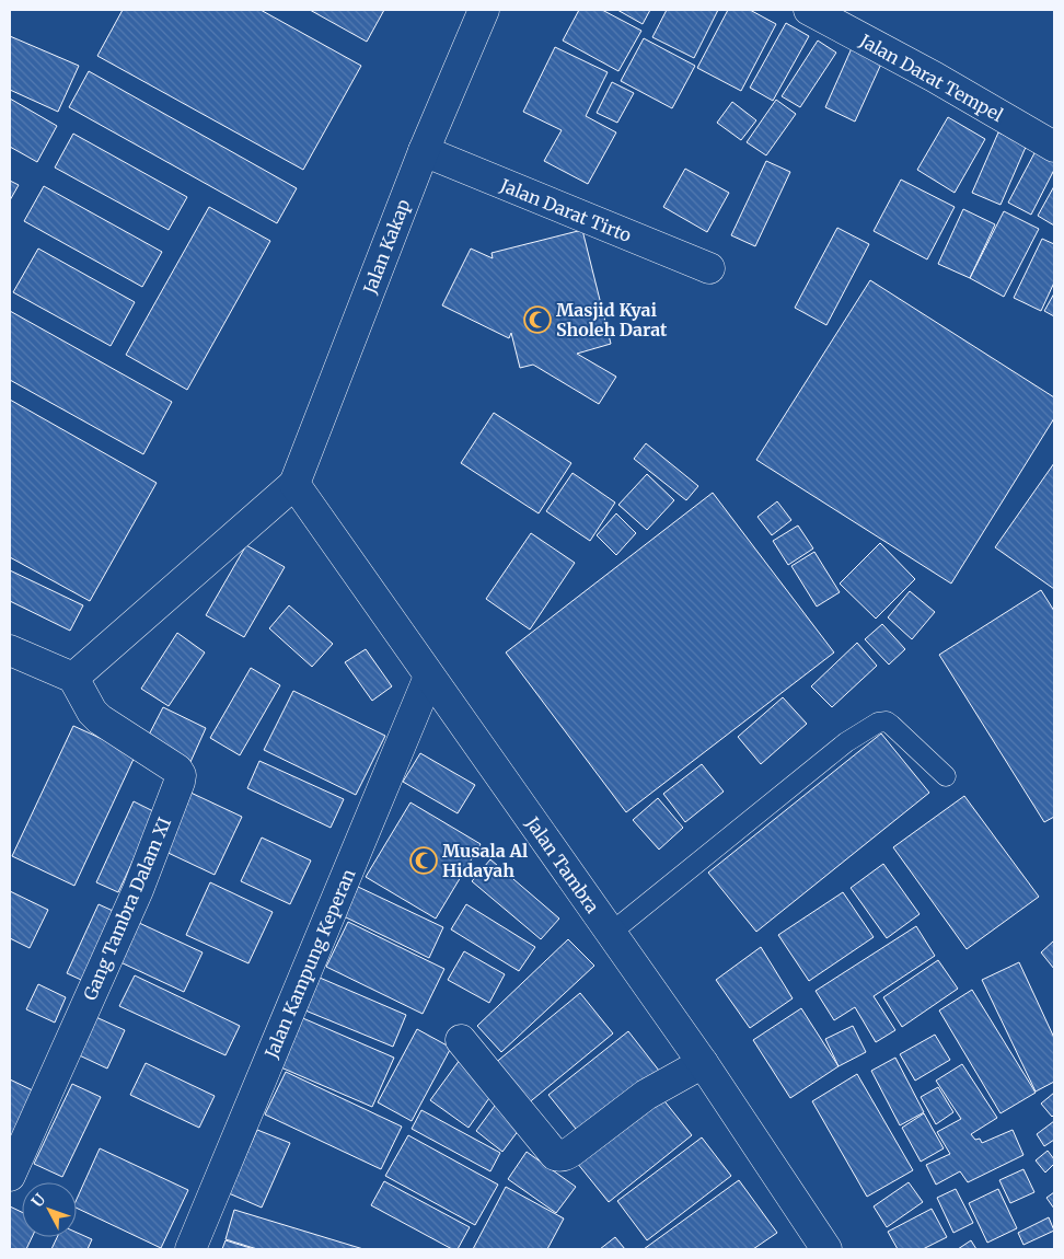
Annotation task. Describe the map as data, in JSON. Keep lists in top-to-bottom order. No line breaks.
{"streets":{"street":["Jalan Darat Tempel","Jalan Darat Tirto","Jalan Kakap","Jalan Tambra","Gang Tambra Dalam XI","Jalan Kampung Keperan"]},"crossings":[["Jalan Darat Tirto","Jalan Kakap"],["Jalan Kakap","Jalan Tambra"],["Jalan Tambra","Jalan Kampung Keperan"]],"places":{"mosque":["Masjid Kyai Sholeh Darat","Musala Al Hidayah"]},"north":"top left"}
